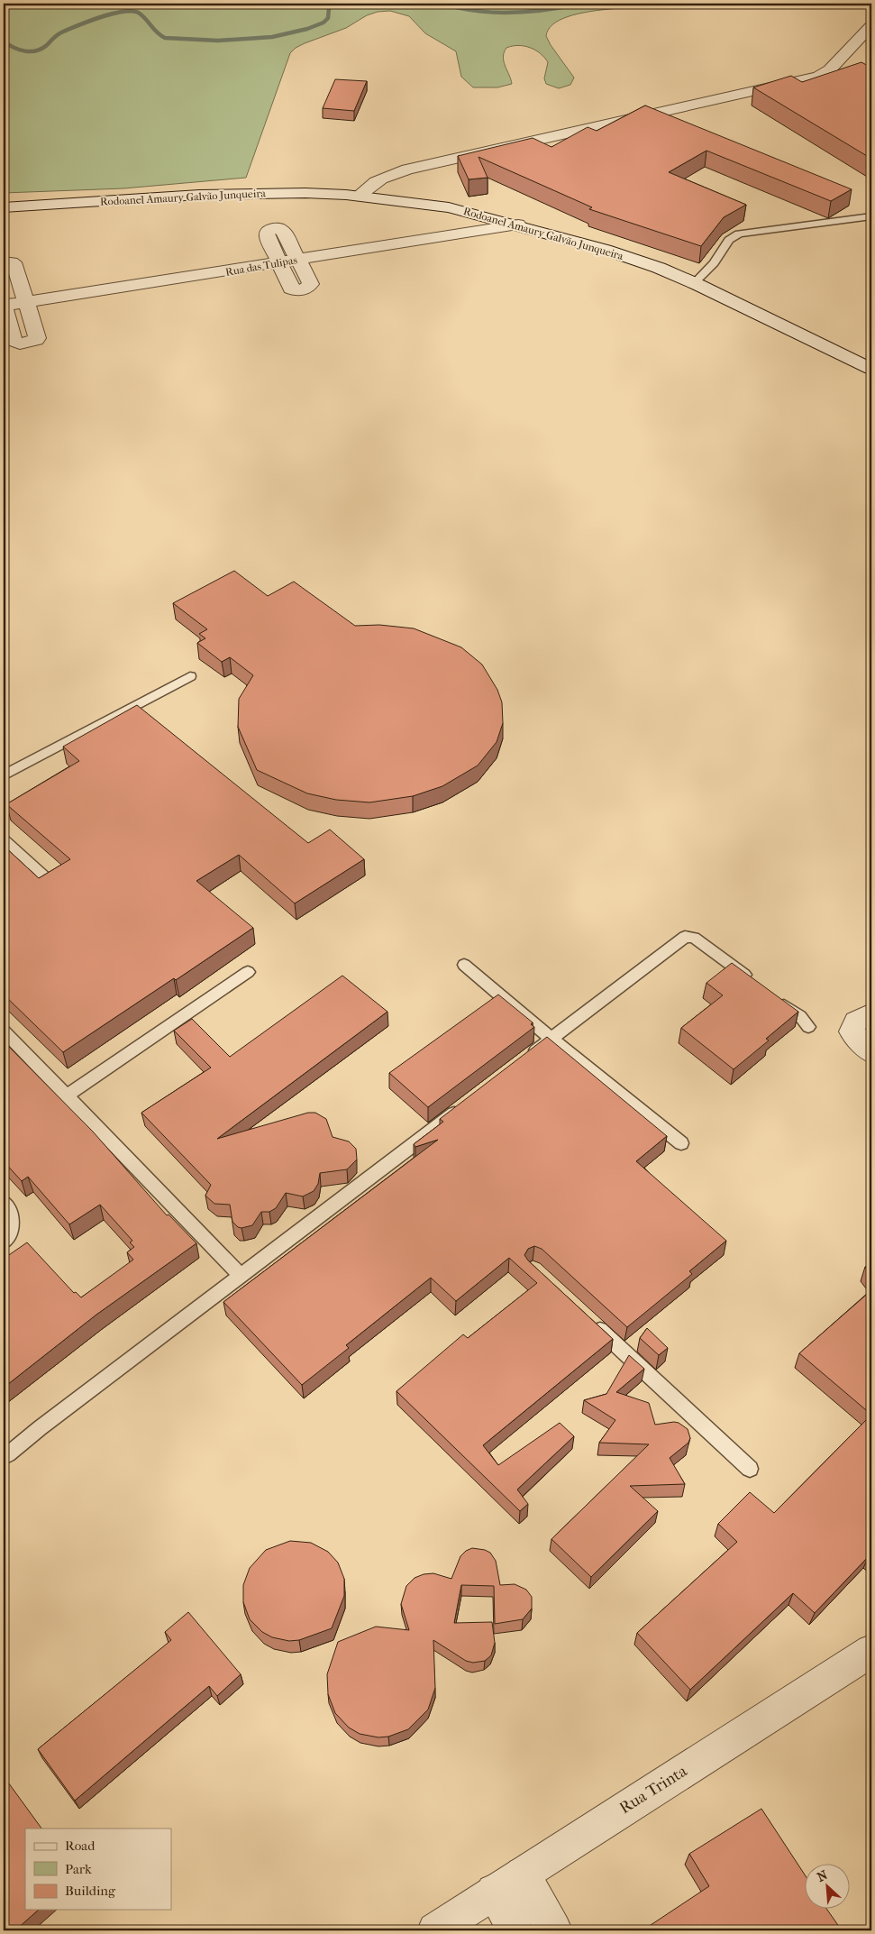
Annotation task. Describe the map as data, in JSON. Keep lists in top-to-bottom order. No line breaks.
{"streets":{"street":["Rodoanel Amaury Galvão Junqueira","Rua das Tulipas","Rua Trinta"]},"crossings":[["Rodoanel Amaury Galvão Junqueira","Rua das Tulipas"]],"legend":["Road","Park","Building"],"north":"top left"}
